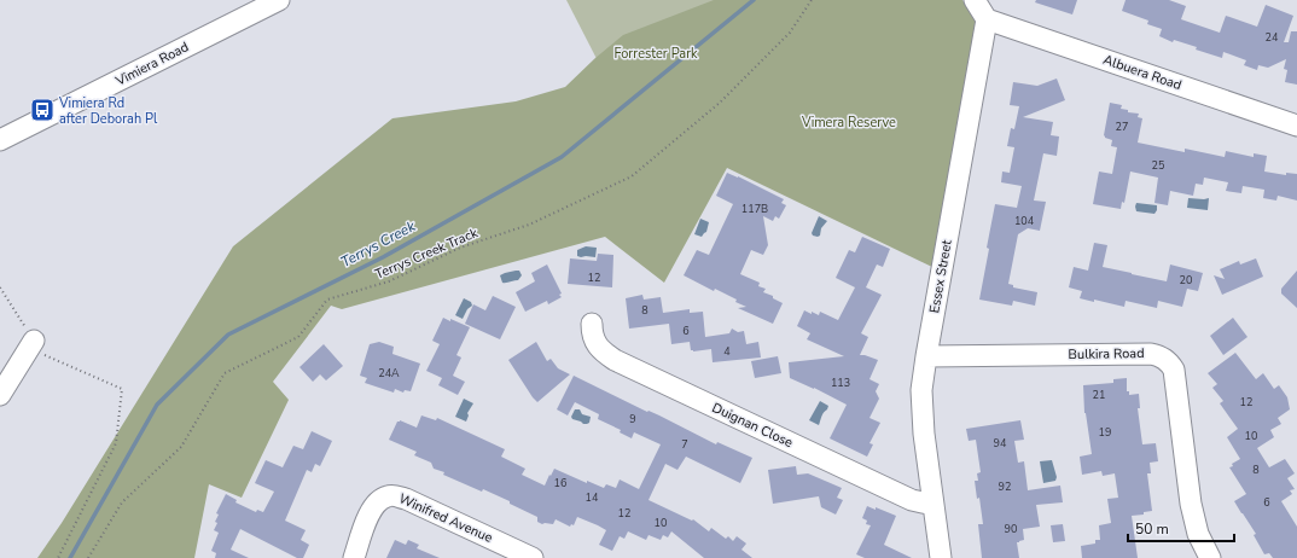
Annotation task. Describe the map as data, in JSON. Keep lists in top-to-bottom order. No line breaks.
{"streets":{"street":["Vimiera Road","Albuera Road","Essex Street","Bulkira Road","Duignan Close","Winifred Avenue"],"path":["Terrys Creek Track"]},"crossings":[["Albuera Road","Essex Street"],["Essex Street","Bulkira Road"],["Essex Street","Duignan Close"]],"water":["Terrys Creek"],"parks":["Forrester Park","Vimera Reserve"],"places":{"bus stop":["Vimiera Rd after Deborah Pl"]},"house_numbers":["24","27","25","117B","104","12","20","8","6","4","24A","113","21","12","9","19","10","94","7","8","16","92","14","6","12","10","90"],"scale_bar":"50 m"}
